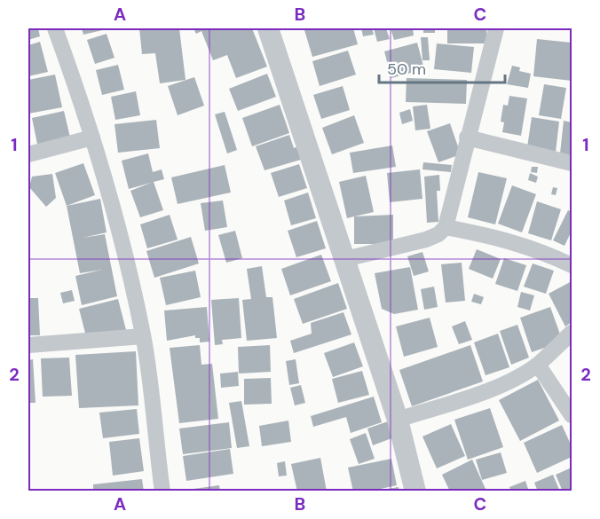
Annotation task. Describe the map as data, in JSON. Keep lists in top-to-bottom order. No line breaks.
{"scale_bar":"50 m","grid":{"columns":["A","B","C"],"rows":["1","2"]}}
